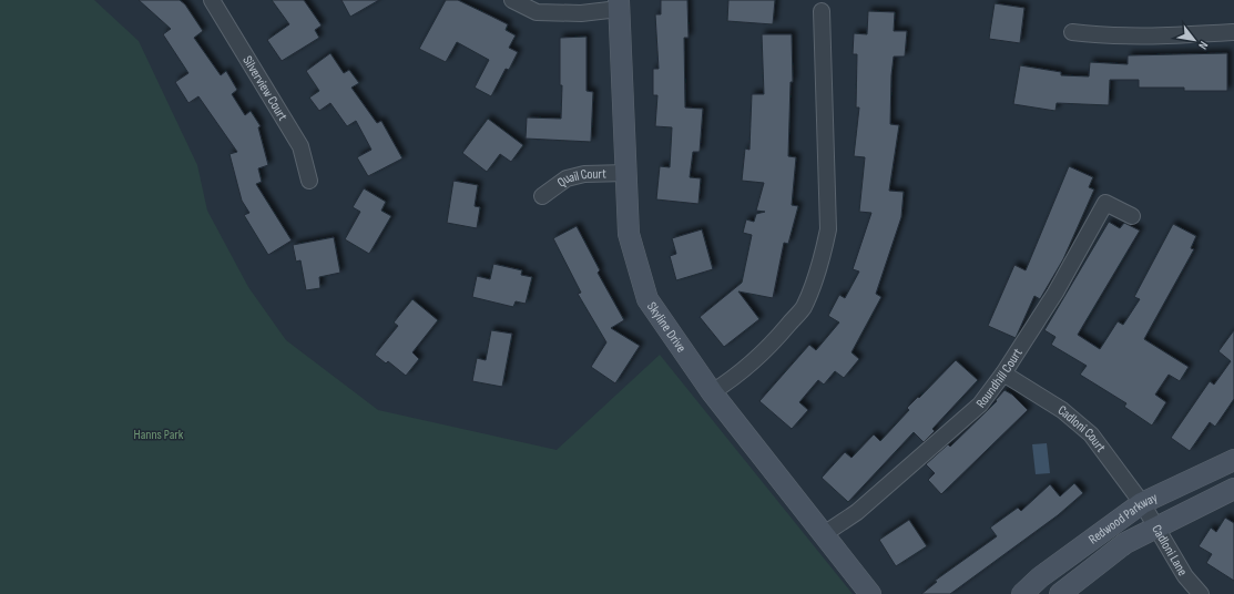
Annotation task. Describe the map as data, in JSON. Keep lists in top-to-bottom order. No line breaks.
{"streets":{"street":["Silverview Court","Quail Court","Skyline Drive","Roundhill Court","Cadloni Court","Redwood Parkway","Cadloni Lane"]},"crossings":[["Quail Court","Skyline Drive"],["Skyline Drive","Roundhill Court"],["Roundhill Court","Cadloni Court"],["Cadloni Court","Redwood Parkway"],["Cadloni Court","Cadloni Lane"],["Redwood Parkway","Cadloni Lane"]],"parks":["Hanns Park"],"north":"bottom right"}
